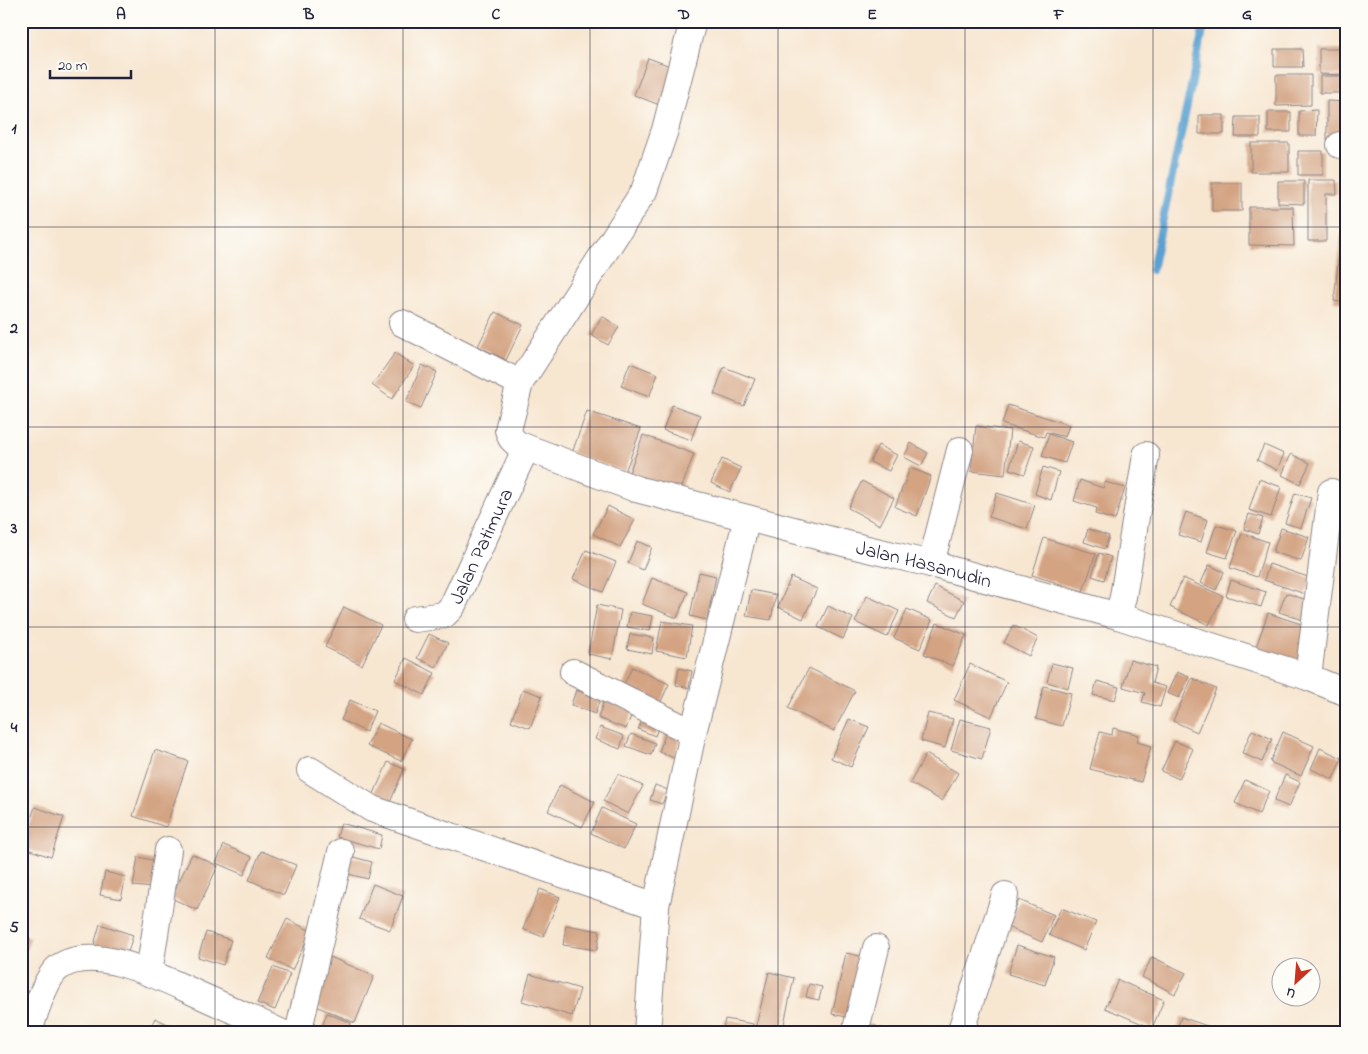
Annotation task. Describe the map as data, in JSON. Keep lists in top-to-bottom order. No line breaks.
{"streets":{"street":["Jalan Patimura","Jalan Hasanudin"]},"crossings":[["Jalan Patimura","Jalan Hasanudin"]],"scale_bar":"20 m","north":"bottom left","grid":{"columns":["A","B","C","D","E","F","G"],"rows":["1","2","3","4","5"]}}
